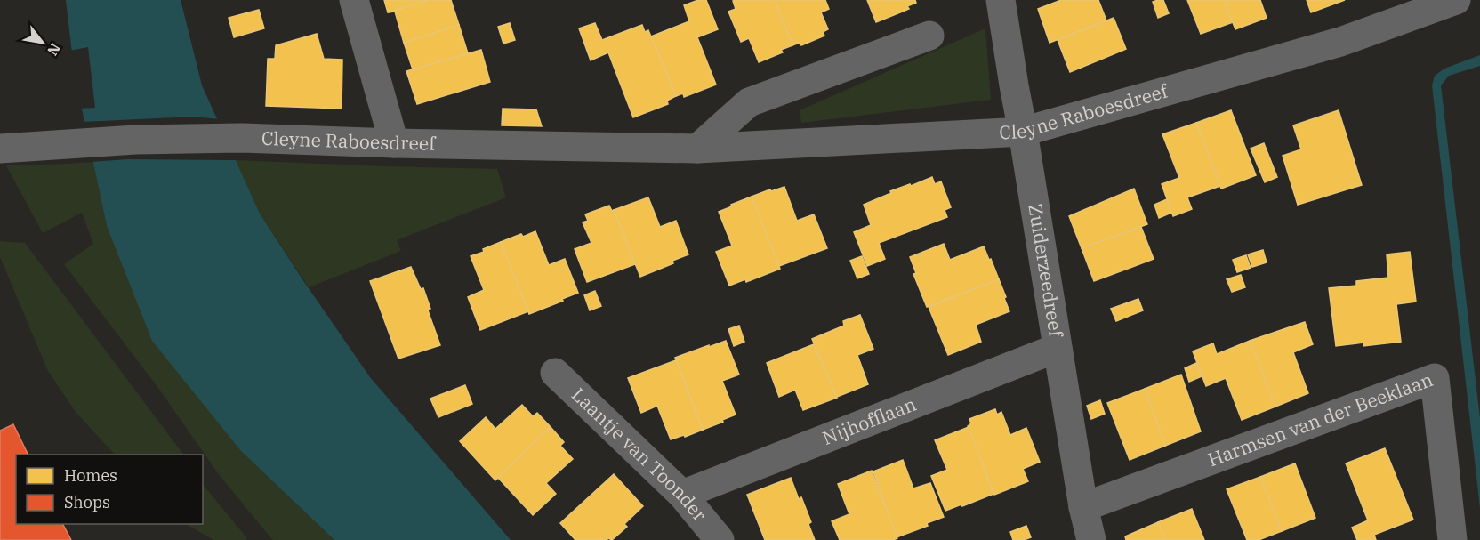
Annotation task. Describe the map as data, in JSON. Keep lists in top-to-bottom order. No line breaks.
{"streets":{"street":["Cleyne Raboesdreef","Zuiderzeedreef","Nijhofflaan","Harmsen van der Beeklaan","Laantje van Toonder"]},"crossings":[["Cleyne Raboesdreef","Zuiderzeedreef"],["Zuiderzeedreef","Nijhofflaan"],["Zuiderzeedreef","Harmsen van der Beeklaan"],["Nijhofflaan","Laantje van Toonder"]],"legend":["Homes","Shops"],"north":"bottom right"}
